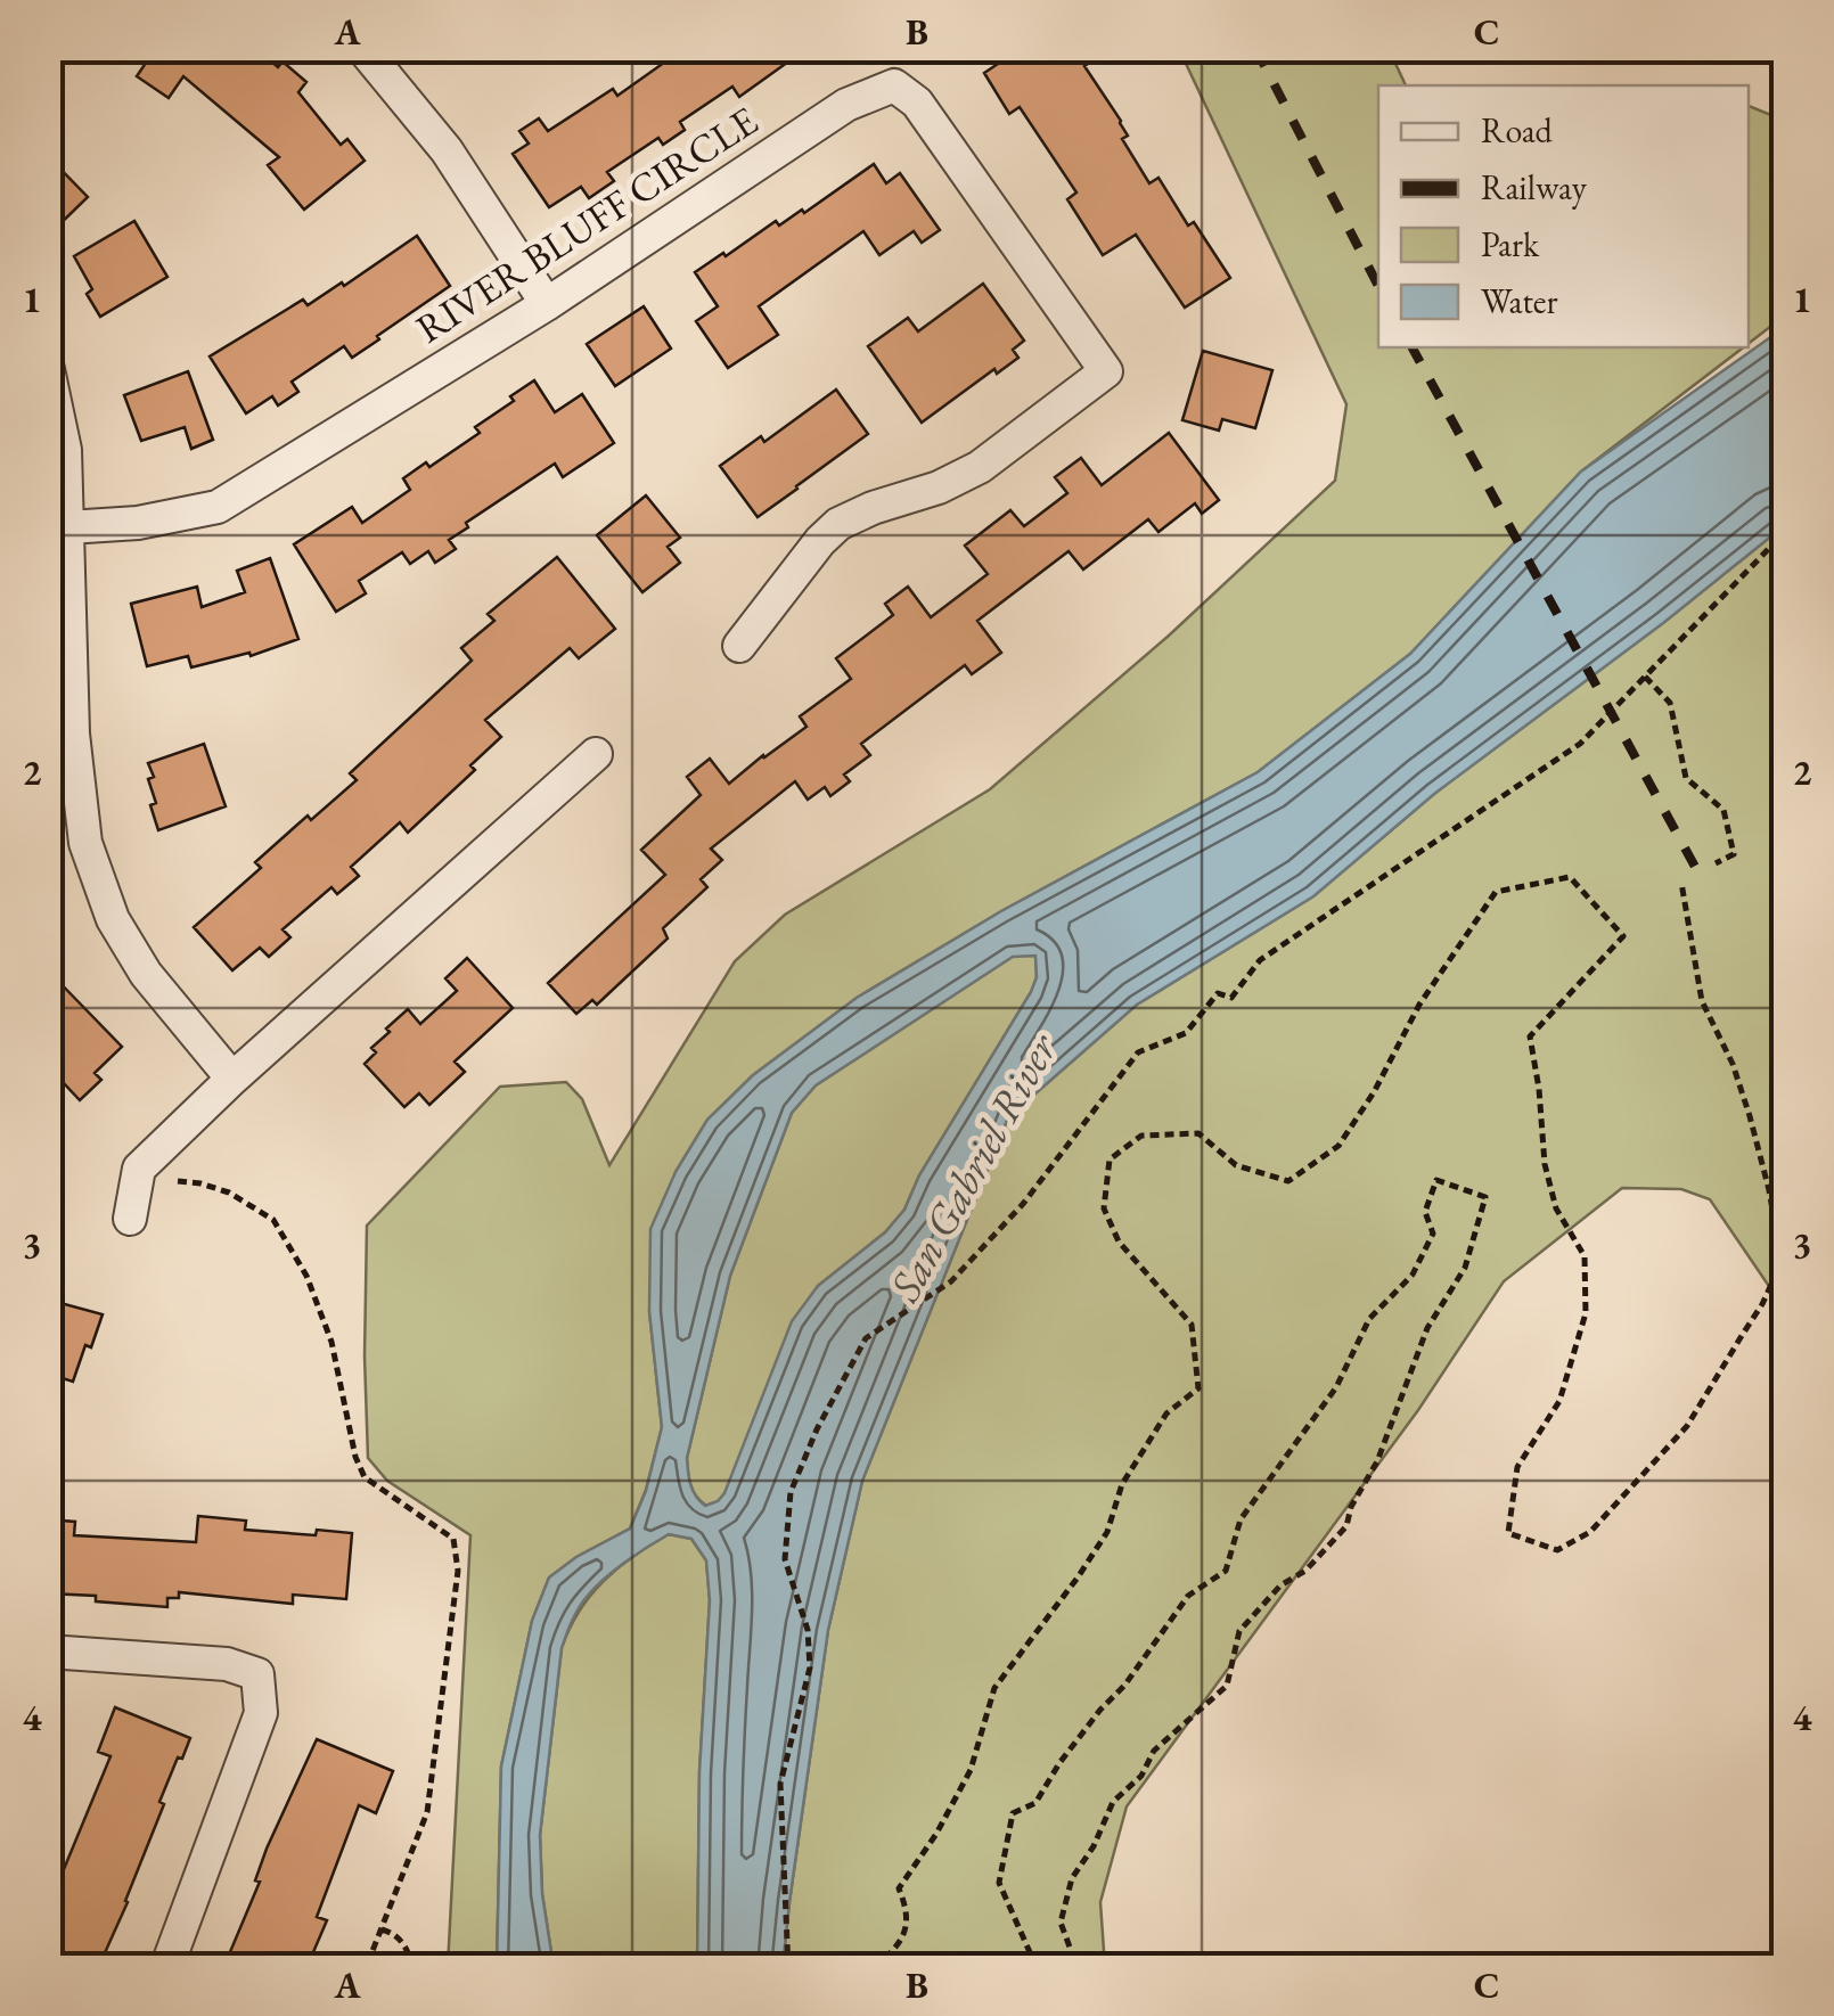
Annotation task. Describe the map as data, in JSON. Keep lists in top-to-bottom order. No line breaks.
{"streets":{"street":["RIVER BLUFF CIRCLE"]},"water":["San Gabriel River"],"legend":["Road","Railway","Park","Water"],"grid":{"columns":["A","B","C"],"rows":["1","2","3","4"]}}
